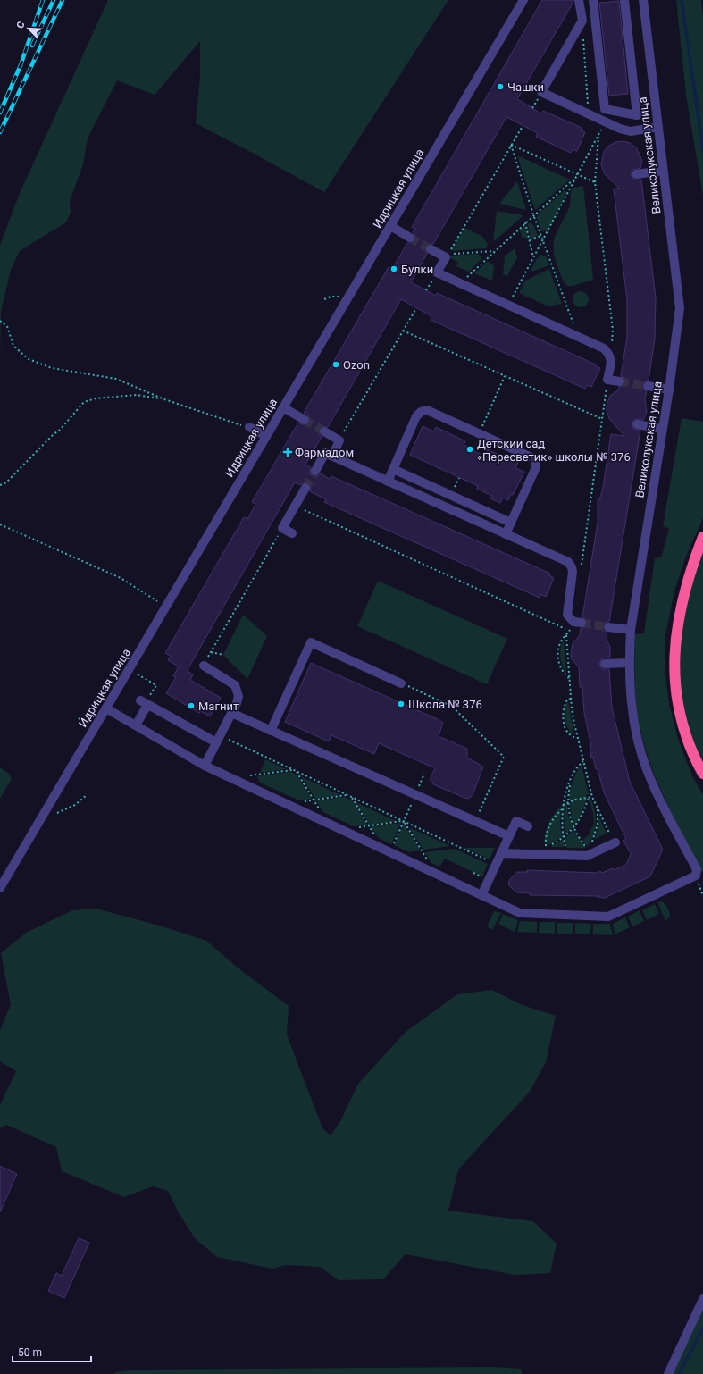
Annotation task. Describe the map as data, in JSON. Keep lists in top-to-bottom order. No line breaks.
{"streets":{"street":["Великолукская улица","Идрицкая улица"]},"places":{"other":["Чашки","Булки","Ozon","Детский сад «Пересветик» школы № 376","Школа № 376","Магнит"],"health":["Фармадом"]},"scale_bar":"50 m","north":"top left"}
